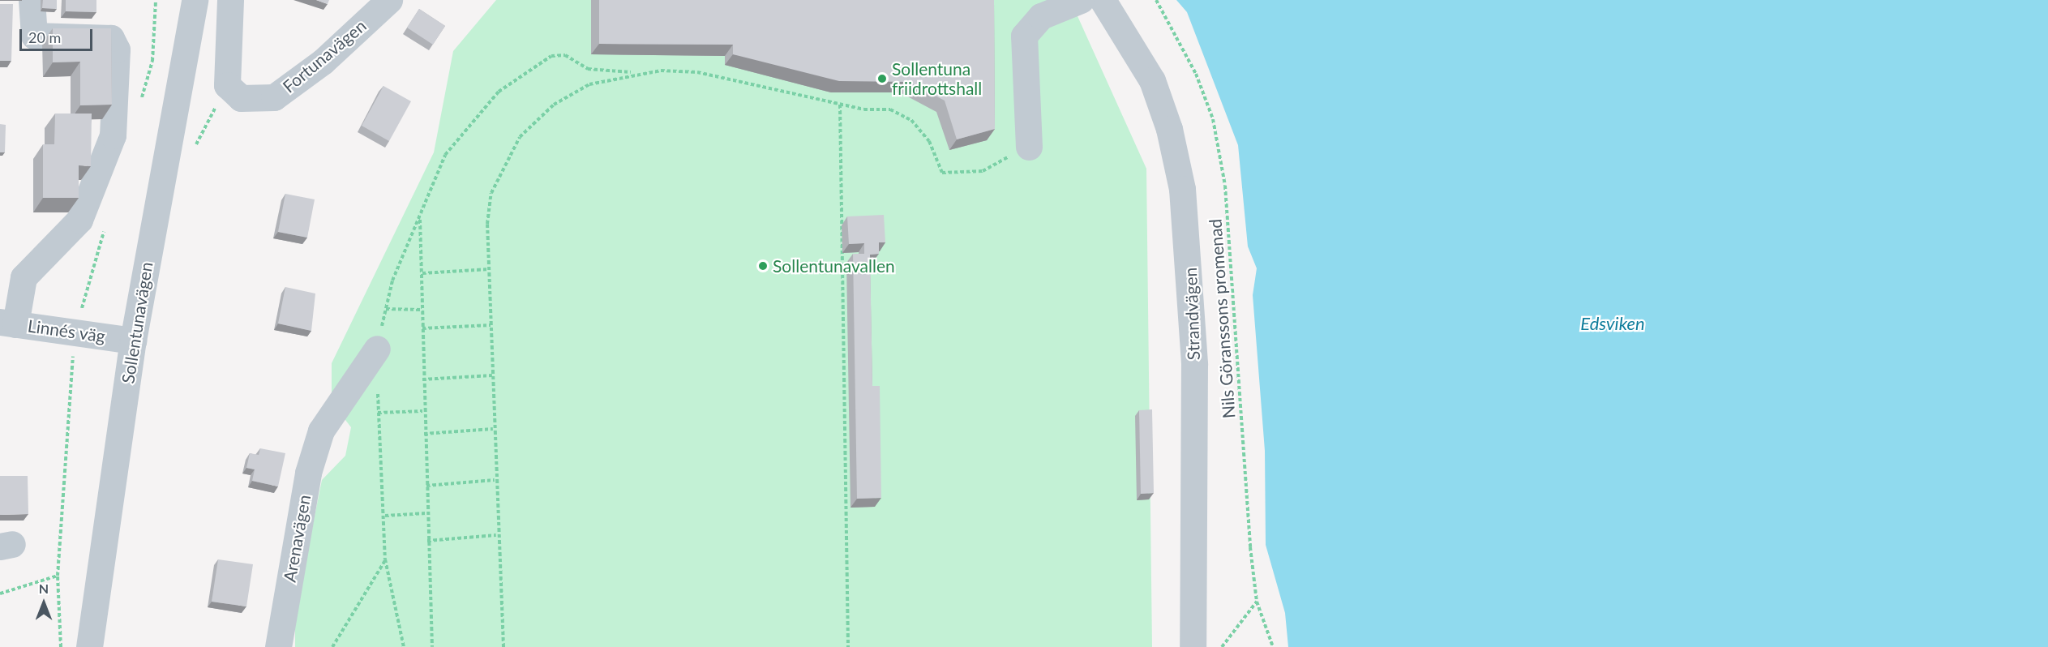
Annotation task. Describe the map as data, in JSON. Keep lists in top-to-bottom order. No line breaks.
{"streets":{"street":["Fortunavägen","Strandvägen","Sollentunavägen","Linnés väg","Arenavägen"],"path":["Nils Göranssons promenad"]},"crossings":[["Sollentunavägen","Linnés väg"]],"water":["Edsviken"],"places":["Sollentuna friidrottshall","Sollentunavallen"],"scale_bar":"20 m","north":"top"}
